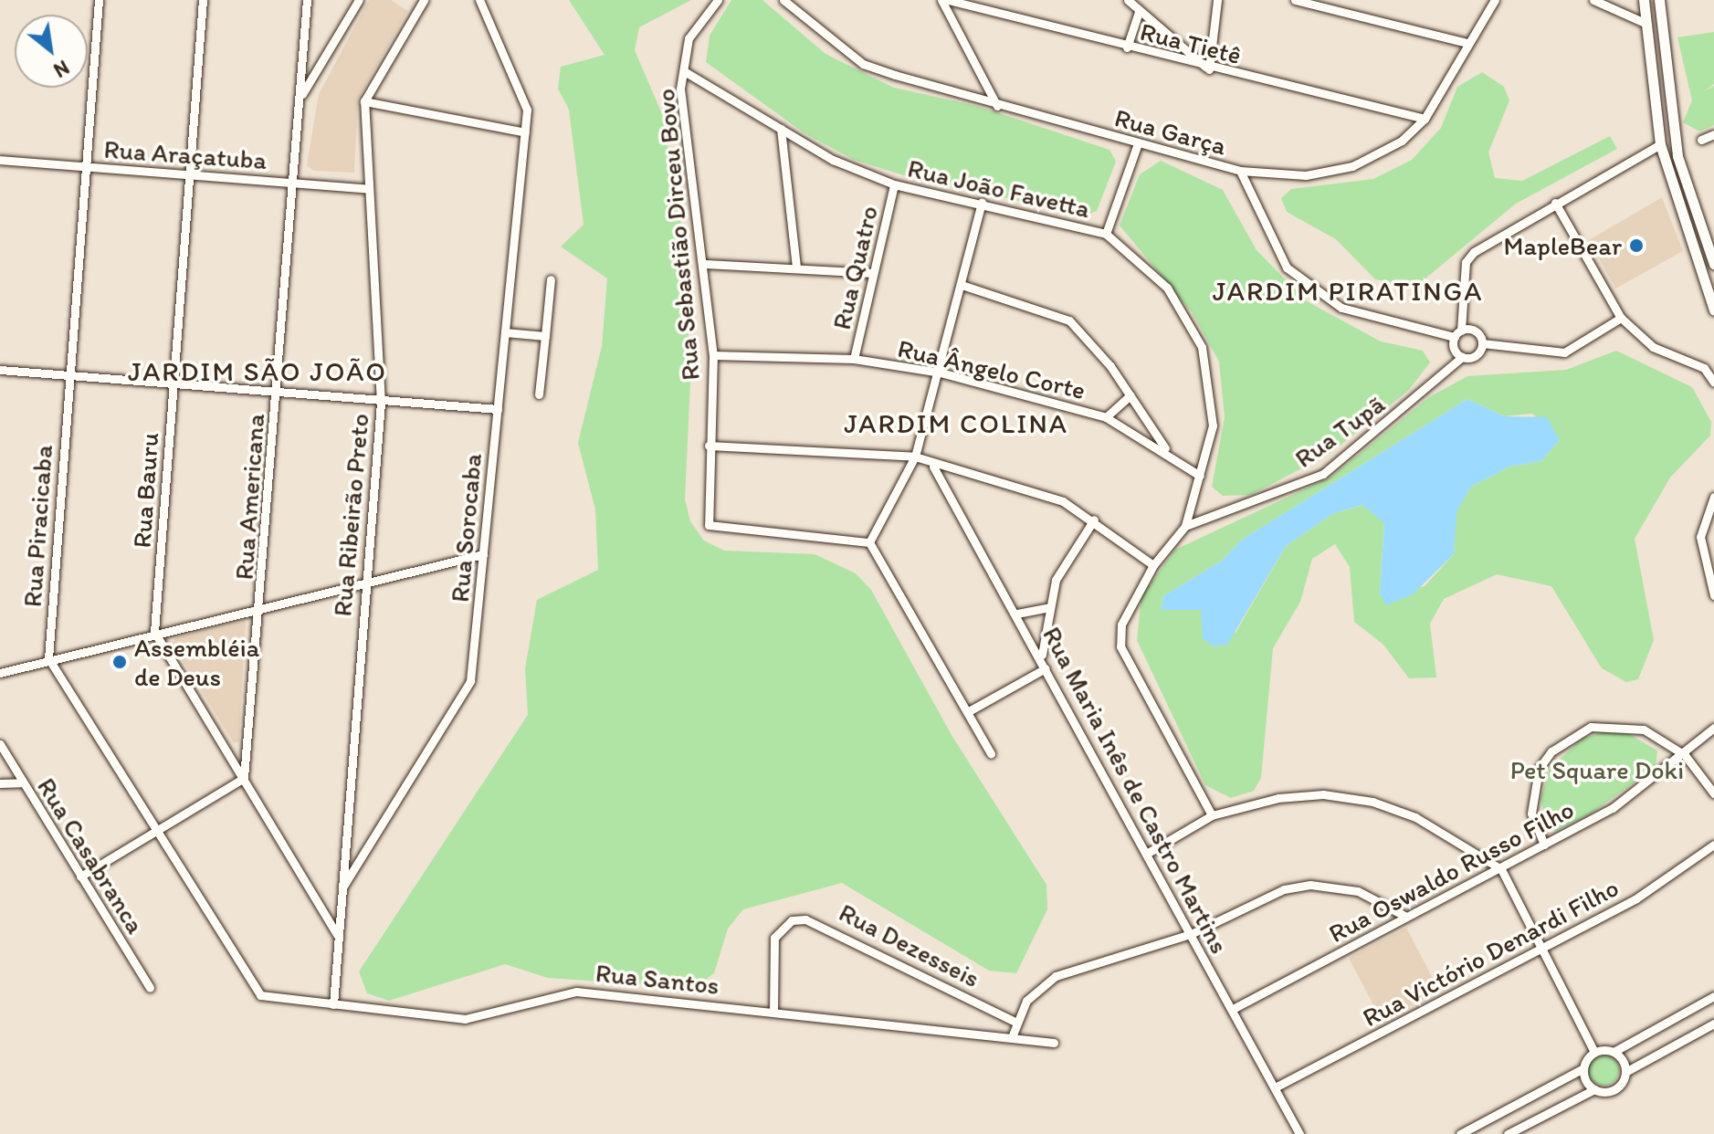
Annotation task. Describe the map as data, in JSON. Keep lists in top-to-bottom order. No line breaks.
{"streets":{"street":["Rua Tietê","Rua Garça","Rua Araçatuba","Rua João Favetta","Rua Sebastião Dirceu Bovo","Rua Quatro","Rua Ângelo Corte","Rua Tupã","Rua Bauru","Rua Americana","Rua Ribeirão Preto","Rua Piracicaba","Rua Sorocaba","Rua Maria Inês de Castro Martins","Rua Casabranca","Rua Oswaldo Russo Filho","Rua Dezesseis","Rua Victório Denardi Filho","Rua Santos"]},"crossings":[["Rua Tietê","Rua Garça"],["Rua Araçatuba","Rua Bauru"],["Rua Araçatuba","Rua Americana"],["Rua Araçatuba","Rua Ribeirão Preto"],["Rua Araçatuba","Rua Piracicaba"],["Rua João Favetta","Rua Sebastião Dirceu Bovo"],["Rua João Favetta","Rua Quatro"],["Rua João Favetta","Rua Ângelo Corte"],["Rua João Favetta","Rua Tupã"],["Rua Sebastião Dirceu Bovo","Rua Ângelo Corte"],["Rua Quatro","Rua Ângelo Corte"],["Rua Ribeirão Preto","Rua Sorocaba"],["Rua Ribeirão Preto","Rua Santos"],["Rua Maria Inês de Castro Martins","Rua Oswaldo Russo Filho"],["Rua Maria Inês de Castro Martins","Rua Victório Denardi Filho"],["Rua Dezesseis","Rua Santos"]],"districts":["JARDIM PIRATINGA","JARDIM SÃO JOÃO","JARDIM COLINA"],"parks":["Pet Square Doki"],"places":["MapleBear","Assembléia de Deus"],"north":"bottom right"}
